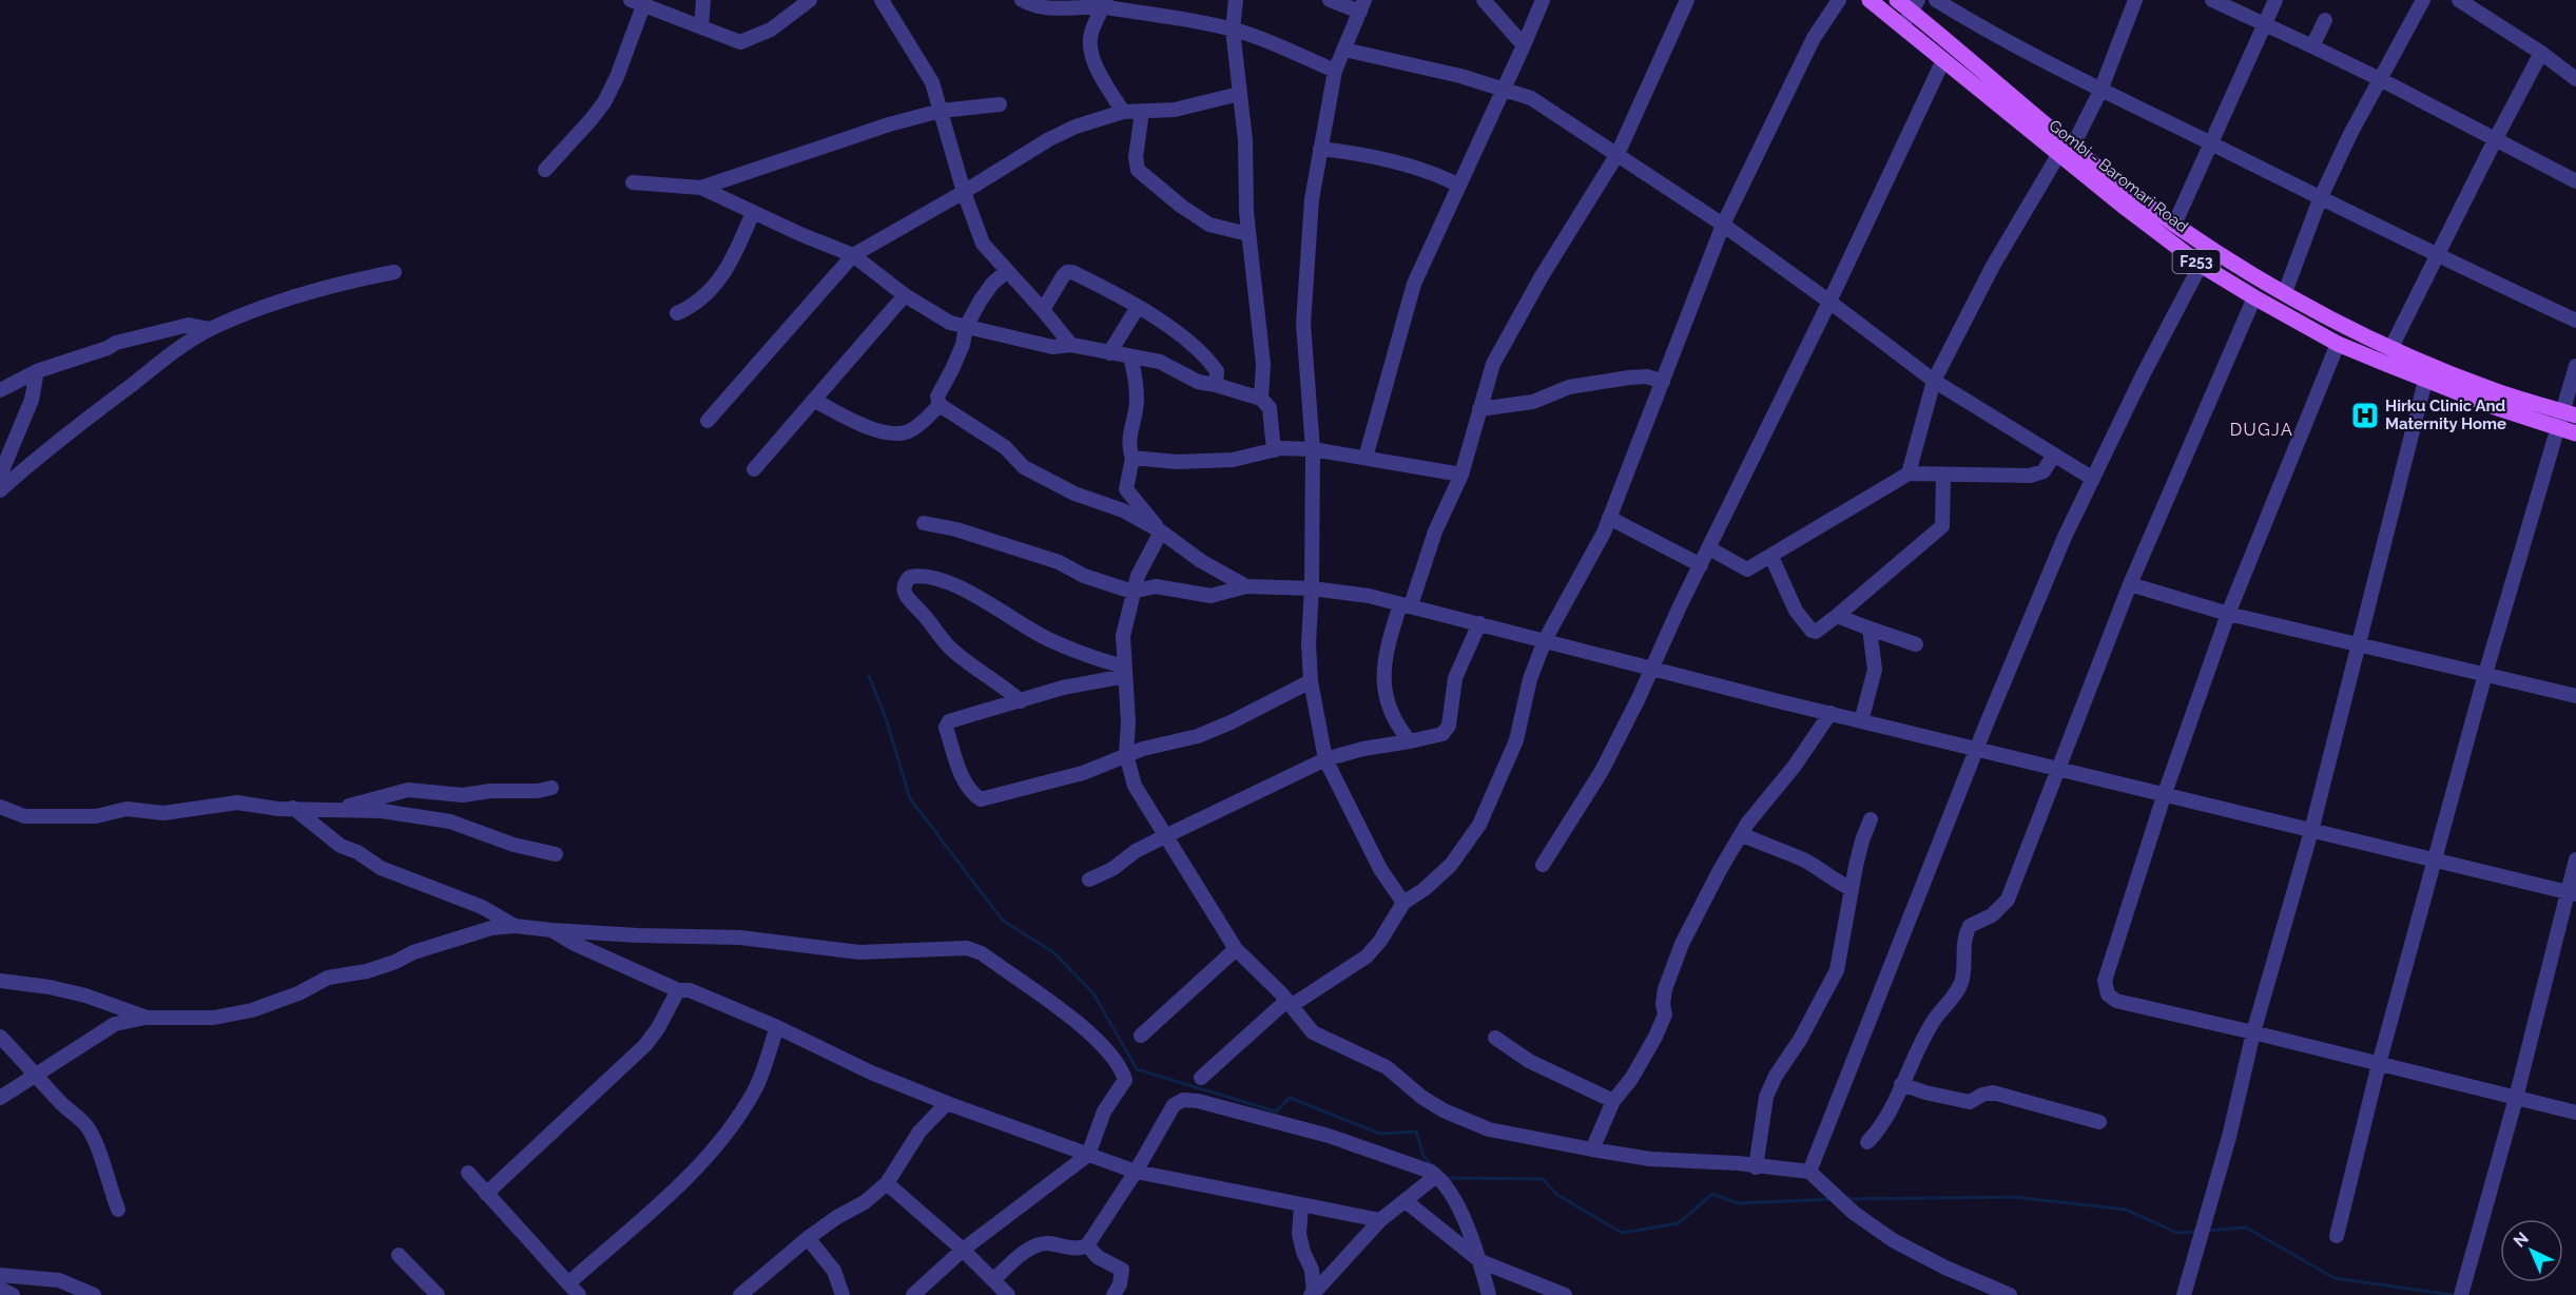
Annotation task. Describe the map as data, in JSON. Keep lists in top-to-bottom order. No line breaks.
{"streets":{"main road":["Gombi - Baromari Road","F253"]},"districts":["DUGJA"],"places":{"hospital":["Hirku Clinic And Maternity Home"]},"north":"top left"}
